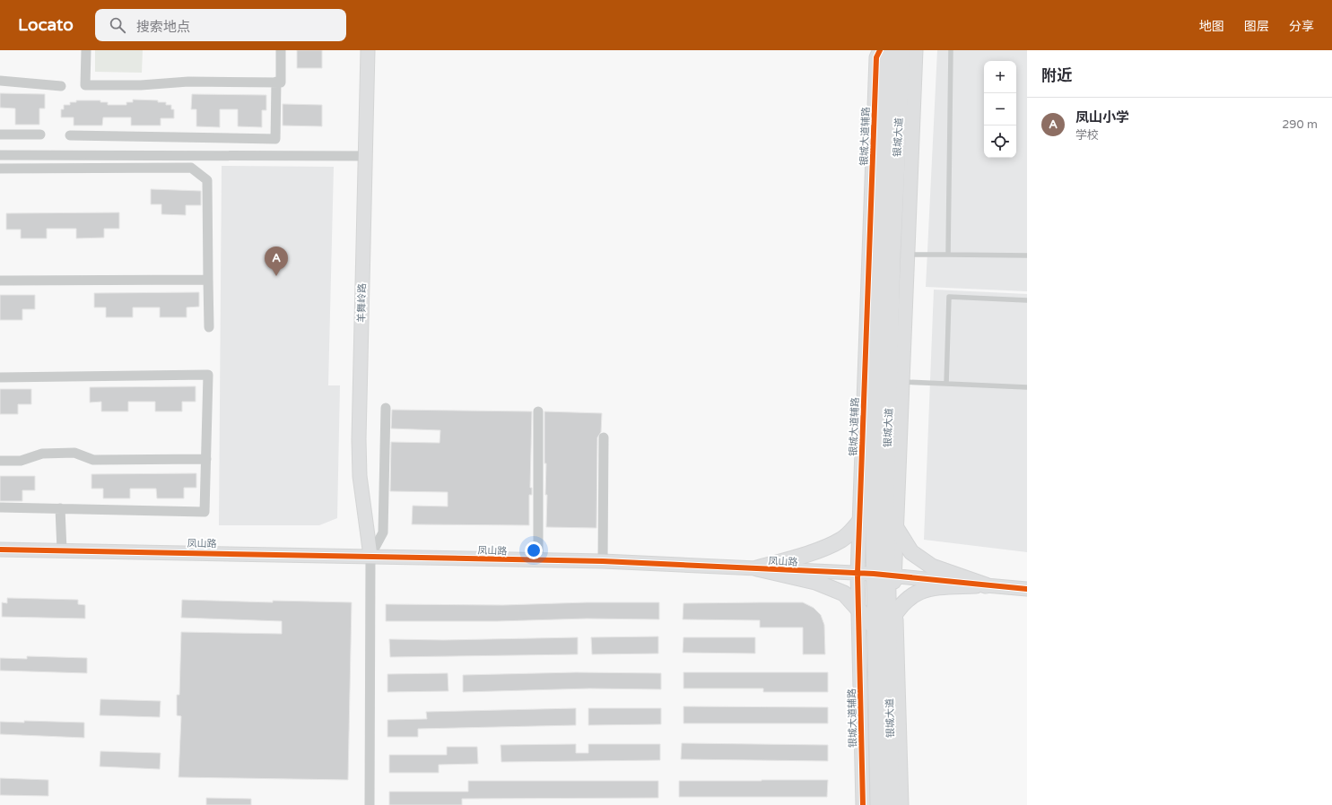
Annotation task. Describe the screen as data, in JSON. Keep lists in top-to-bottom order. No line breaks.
{"streets":{"main road":["银城大道"],"street":["银城大道辅路","羊舞岭路","凤山路"]},"crossings":[["银城大道辅路","凤山路"],["银城大道","凤山路"],["羊舞岭路","凤山路"]],"page":{"header":"Locato","search":"搜索地点","nav":["地图","图层","分享"],"heading":"附近","map_buttons":["+","−"],"list":[{"mark":"A","name":"凤山小学","note":"学校","value":"290 m"}],"pins":"A"}}
